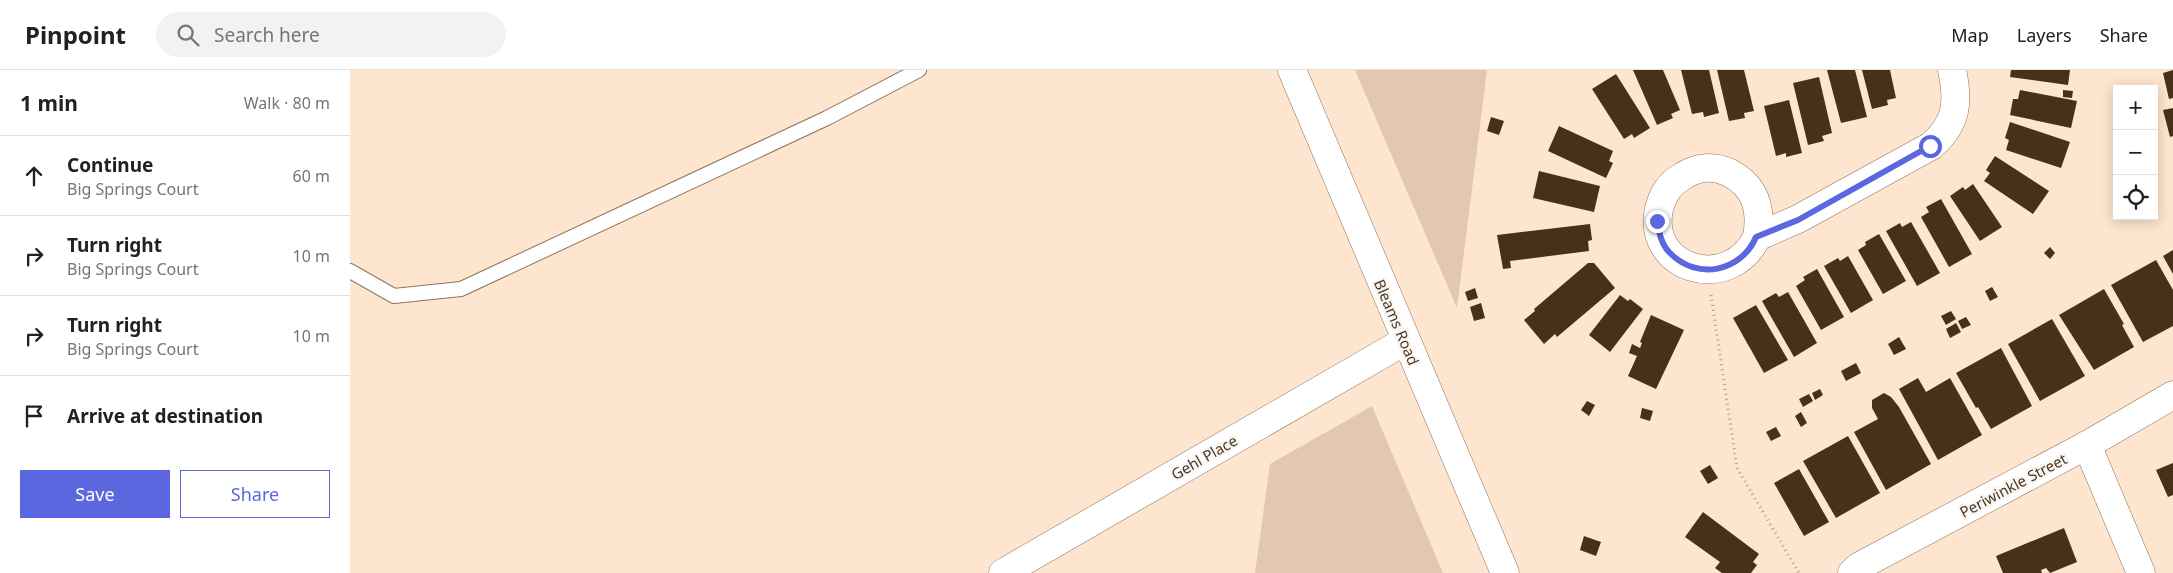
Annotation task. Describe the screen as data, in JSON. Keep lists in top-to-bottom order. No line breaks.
{"streets":{"street":["Bleams Road","Gehl Place","Periwinkle Street"]},"crossings":[["Bleams Road","Gehl Place"]],"page":{"header":"Pinpoint","search":"Search here","nav":["Map","Layers","Share"],"heading":["1 min","Walk · 80 m"],"map_buttons":["+","−"],"list":[["Continue","Big Springs Court","60 m"],["Turn right","Big Springs Court","10 m"],["Turn right","Big Springs Court","10 m"],"Arrive at destination"],"buttons":["Save","Share"]}}
